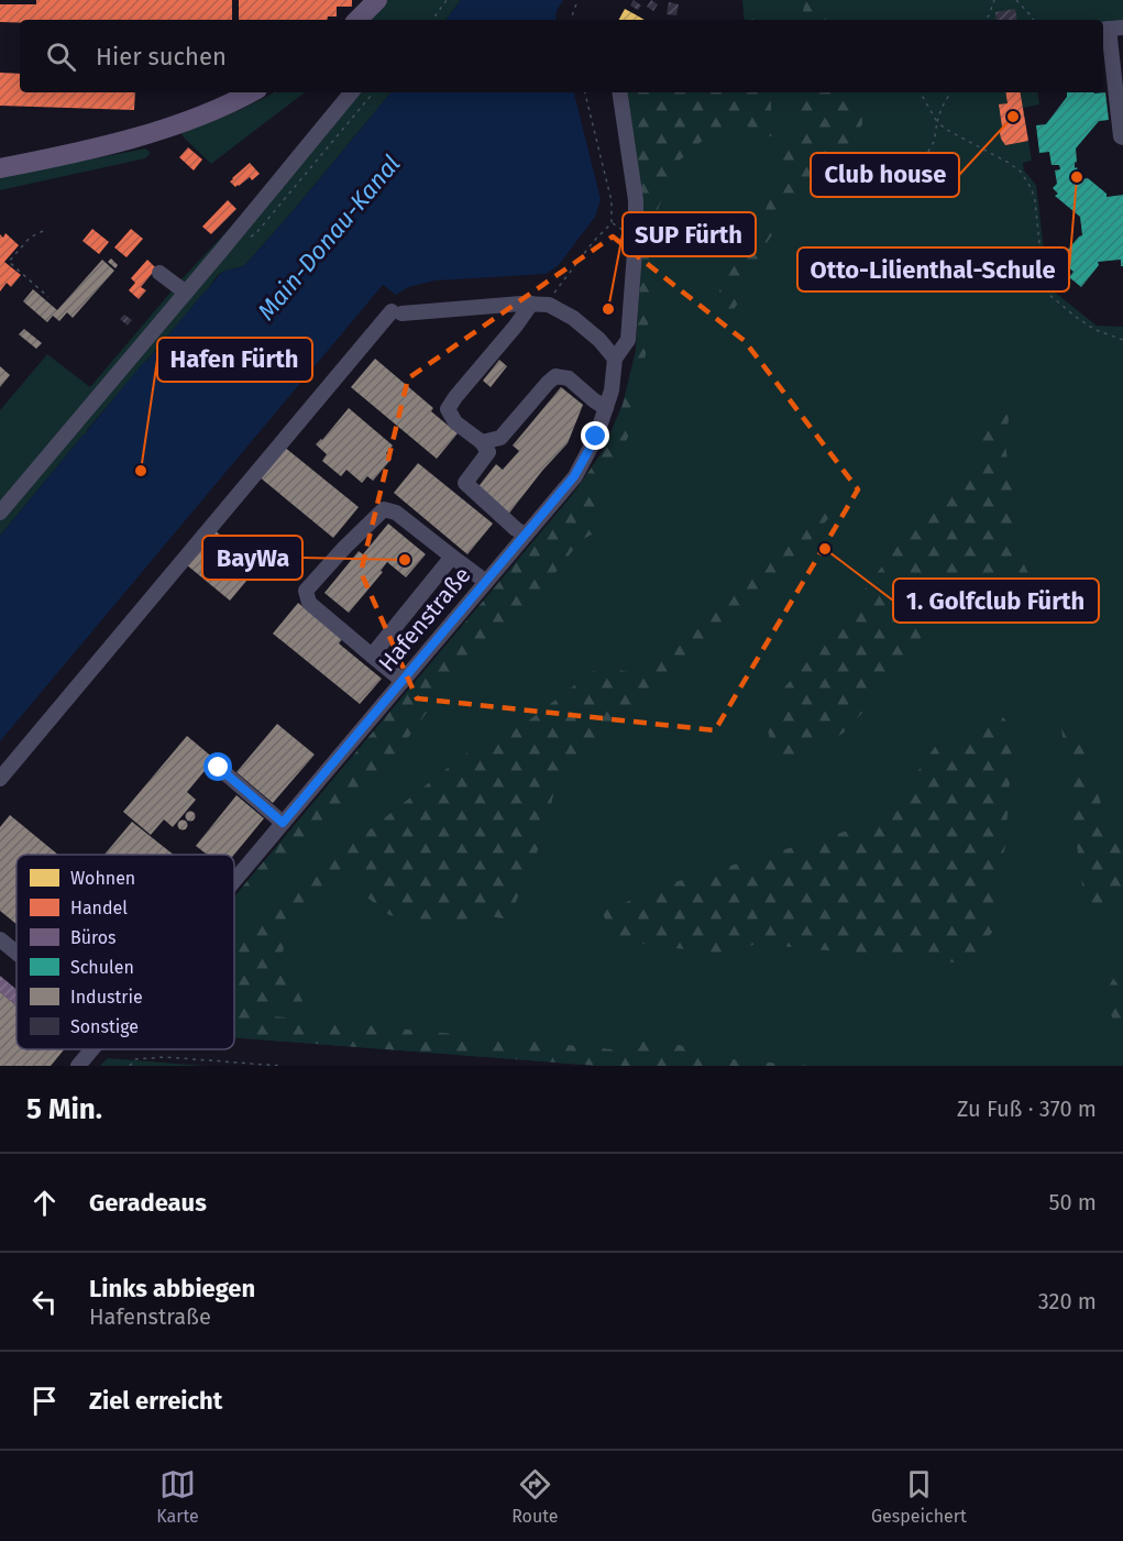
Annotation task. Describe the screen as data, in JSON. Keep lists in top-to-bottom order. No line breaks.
{"streets":{"street":["Hafenstraße"]},"water":["Main-Donau-Kanal"],"places":["Club house","Otto-Lilienthal-Schule","SUP Fürth","Hafen Fürth","1. Golfclub Fürth","BayWa"],"legend":["Wohnen","Handel","Büros","Schulen","Industrie","Sonstige"],"page":{"search":"Hier suchen","heading":["5 Min.","Zu Fuß · 370 m"],"list":[["Geradeaus","50 m"],["Links abbiegen","Hafenstraße","320 m"],"Ziel erreicht"],"nav":["Karte","Route","Gespeichert"]}}
